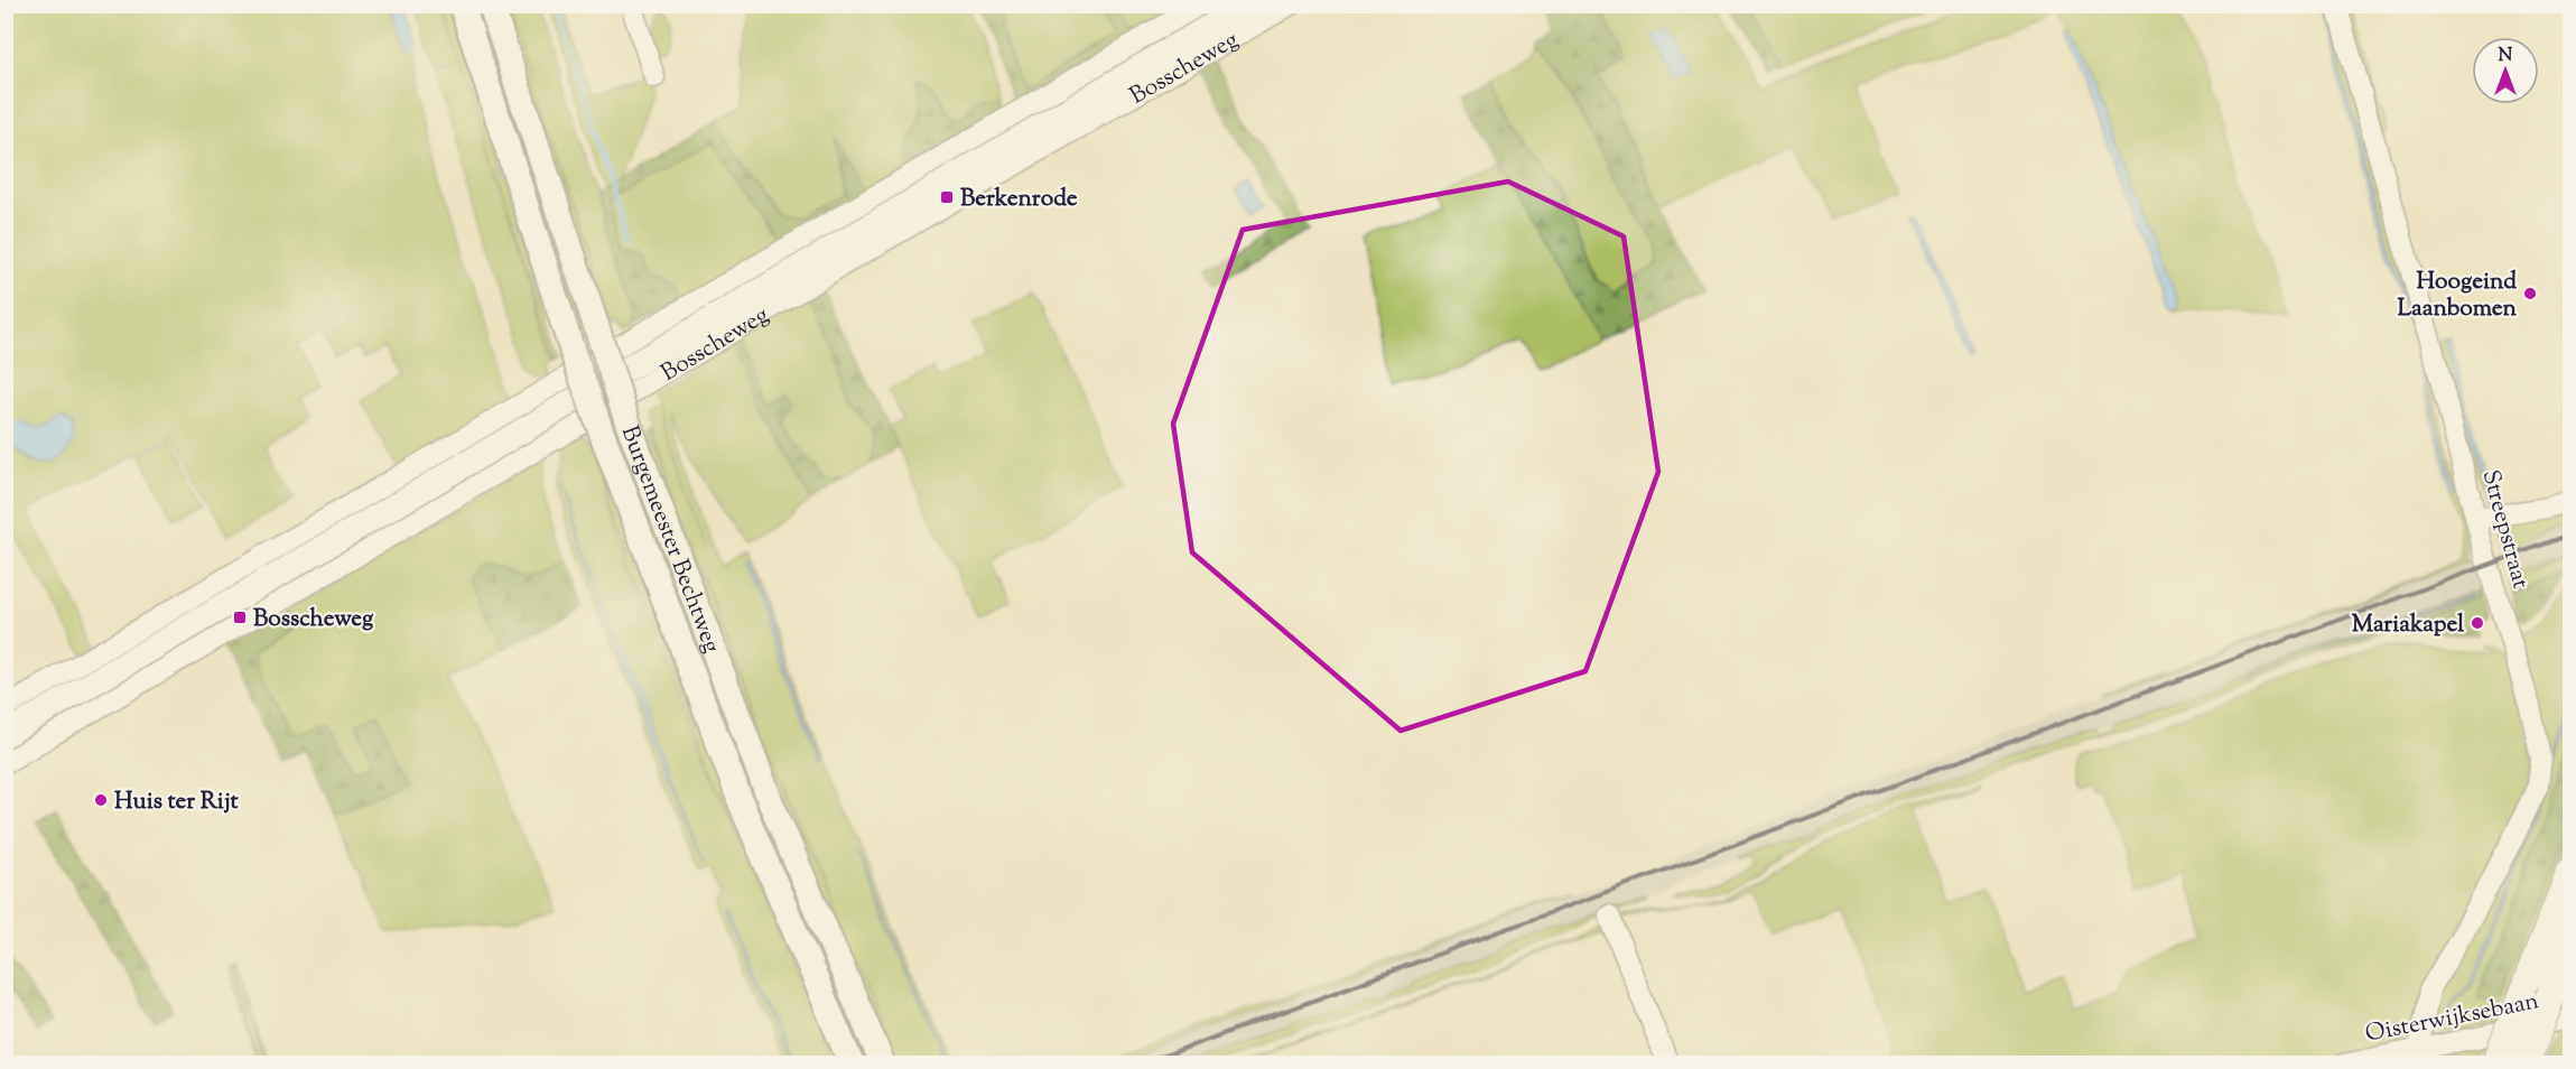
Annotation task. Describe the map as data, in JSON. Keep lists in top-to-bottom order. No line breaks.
{"streets":{"main road":["Bosscheweg","Burgemeester Bechtweg"],"street":["Streepstraat","Oisterwijksebaan"]},"crossings":[["Streepstraat","Oisterwijksebaan"]],"places":{"transit":["Berkenrode","Bosscheweg"],"other":["Hoogeind Laanbomen","Mariakapel","Huis ter Rijt"]},"north":"top"}
